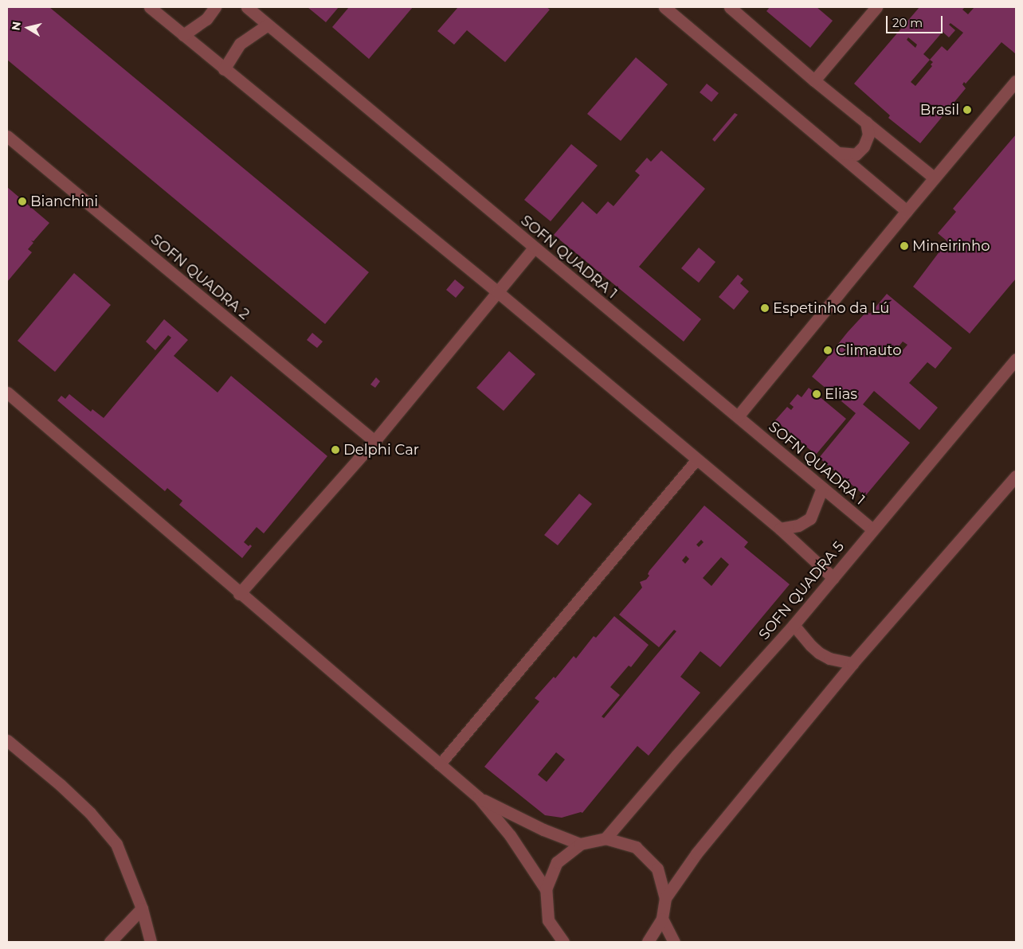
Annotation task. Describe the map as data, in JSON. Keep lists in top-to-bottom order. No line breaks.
{"streets":{"street":["SOFN QUADRA 1","SOFN QUADRA 2","SOFN QUADRA 5"]},"crossings":[["SOFN QUADRA 1","SOFN QUADRA 5"]],"places":["Brasil","Bianchini","Mineirinho","Espetinho da Lú","Climauto","Elias","Delphi Car"],"scale_bar":"20 m","north":"left"}
